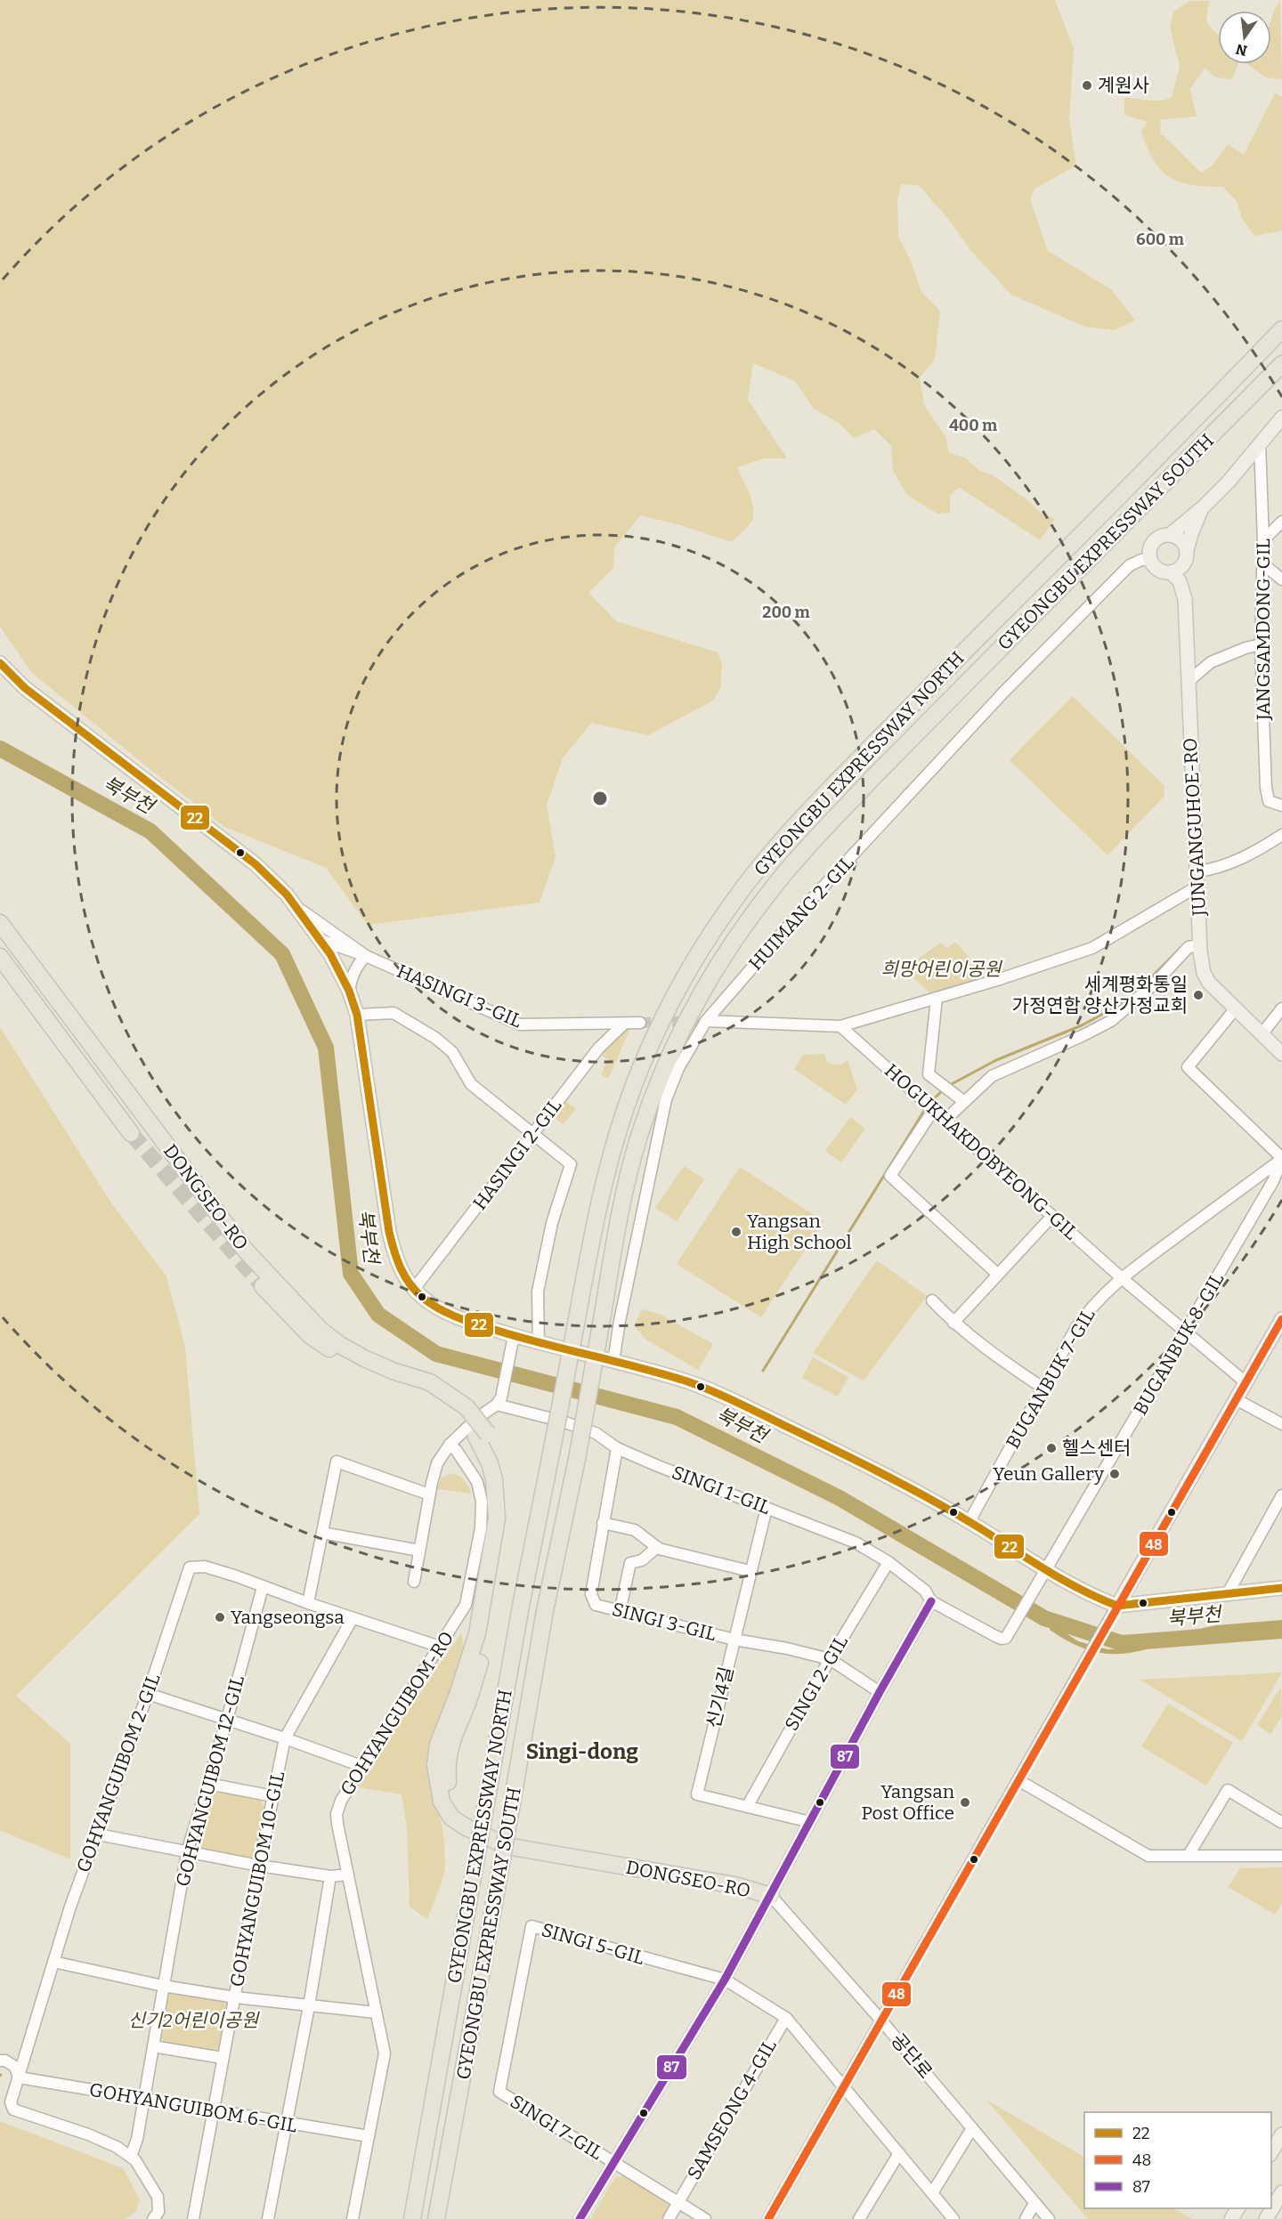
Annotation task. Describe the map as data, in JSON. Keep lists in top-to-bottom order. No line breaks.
{"streets":{"highway":["GYEONGBU EXPRESSWAY SOUTH","GYEONGBU EXPRESSWAY NORTH","DONGSEO-RO"],"main road":["JUNGANGUHOE-RO"],"street":["JANGSAMDONG-GIL","HUIMANG 2-GIL","HASINGI 3-GIL","HOGUKHAKDOBYEONG-GIL","HASINGI 2-GIL","BUGANBUK 8-GIL","BUGANBUK 7-GIL","SINGI 1-GIL","SINGI 3-GIL","SINGI 2-GIL","신기4길","GOHYANGUIBOM-RO","GOHYANGUIBOM 2-GIL","GOHYANGUIBOM 12-GIL","GOHYANGUIBOM 10-GIL","SINGI 5-GIL","공단로","GOHYANGUIBOM 6-GIL","SAMSEONG 4-GIL","SINGI 7-GIL"]},"crossings":[["JUNGANGUHOE-RO","HUIMANG 2-GIL"],["HASINGI 3-GIL","HASINGI 2-GIL"],["HOGUKHAKDOBYEONG-GIL","BUGANBUK 8-GIL"],["HOGUKHAKDOBYEONG-GIL","BUGANBUK 7-GIL"],["DONGSEO-RO","공단로"],["BUGANBUK 8-GIL","BUGANBUK 7-GIL"],["BUGANBUK 8-GIL","SINGI 1-GIL"],["SINGI 1-GIL","SINGI 3-GIL"],["SINGI 1-GIL","SINGI 2-GIL"],["SINGI 1-GIL","신기4길"],["SINGI 3-GIL","SINGI 2-GIL"],["SINGI 3-GIL","신기4길"],["SINGI 2-GIL","신기4길"],["GOHYANGUIBOM-RO","GOHYANGUIBOM 2-GIL"],["GOHYANGUIBOM-RO","GOHYANGUIBOM 6-GIL"],["GOHYANGUIBOM 2-GIL","GOHYANGUIBOM 12-GIL"],["GOHYANGUIBOM 2-GIL","GOHYANGUIBOM 10-GIL"],["GOHYANGUIBOM 2-GIL","GOHYANGUIBOM 6-GIL"],["GOHYANGUIBOM 12-GIL","GOHYANGUIBOM 6-GIL"],["GOHYANGUIBOM 10-GIL","GOHYANGUIBOM 6-GIL"],["SINGI 5-GIL","SINGI 7-GIL"],["SAMSEONG 4-GIL","SINGI 7-GIL"]],"districts":["Singi-dong"],"water":["북부천"],"parks":["희망어린이공원","신기2어린이공원"],"places":["계원사","세계평화통일 가정연합 양산가정교회","Yangsan High School","헬스센터","Yeun Gallery","Yangseongsa","Yangsan Post Office"],"lines":["transit line 22","transit line 48","transit line 87"],"legend":["22","48","87"],"north":"bottom","rings":["600 m","400 m","200 m"]}
